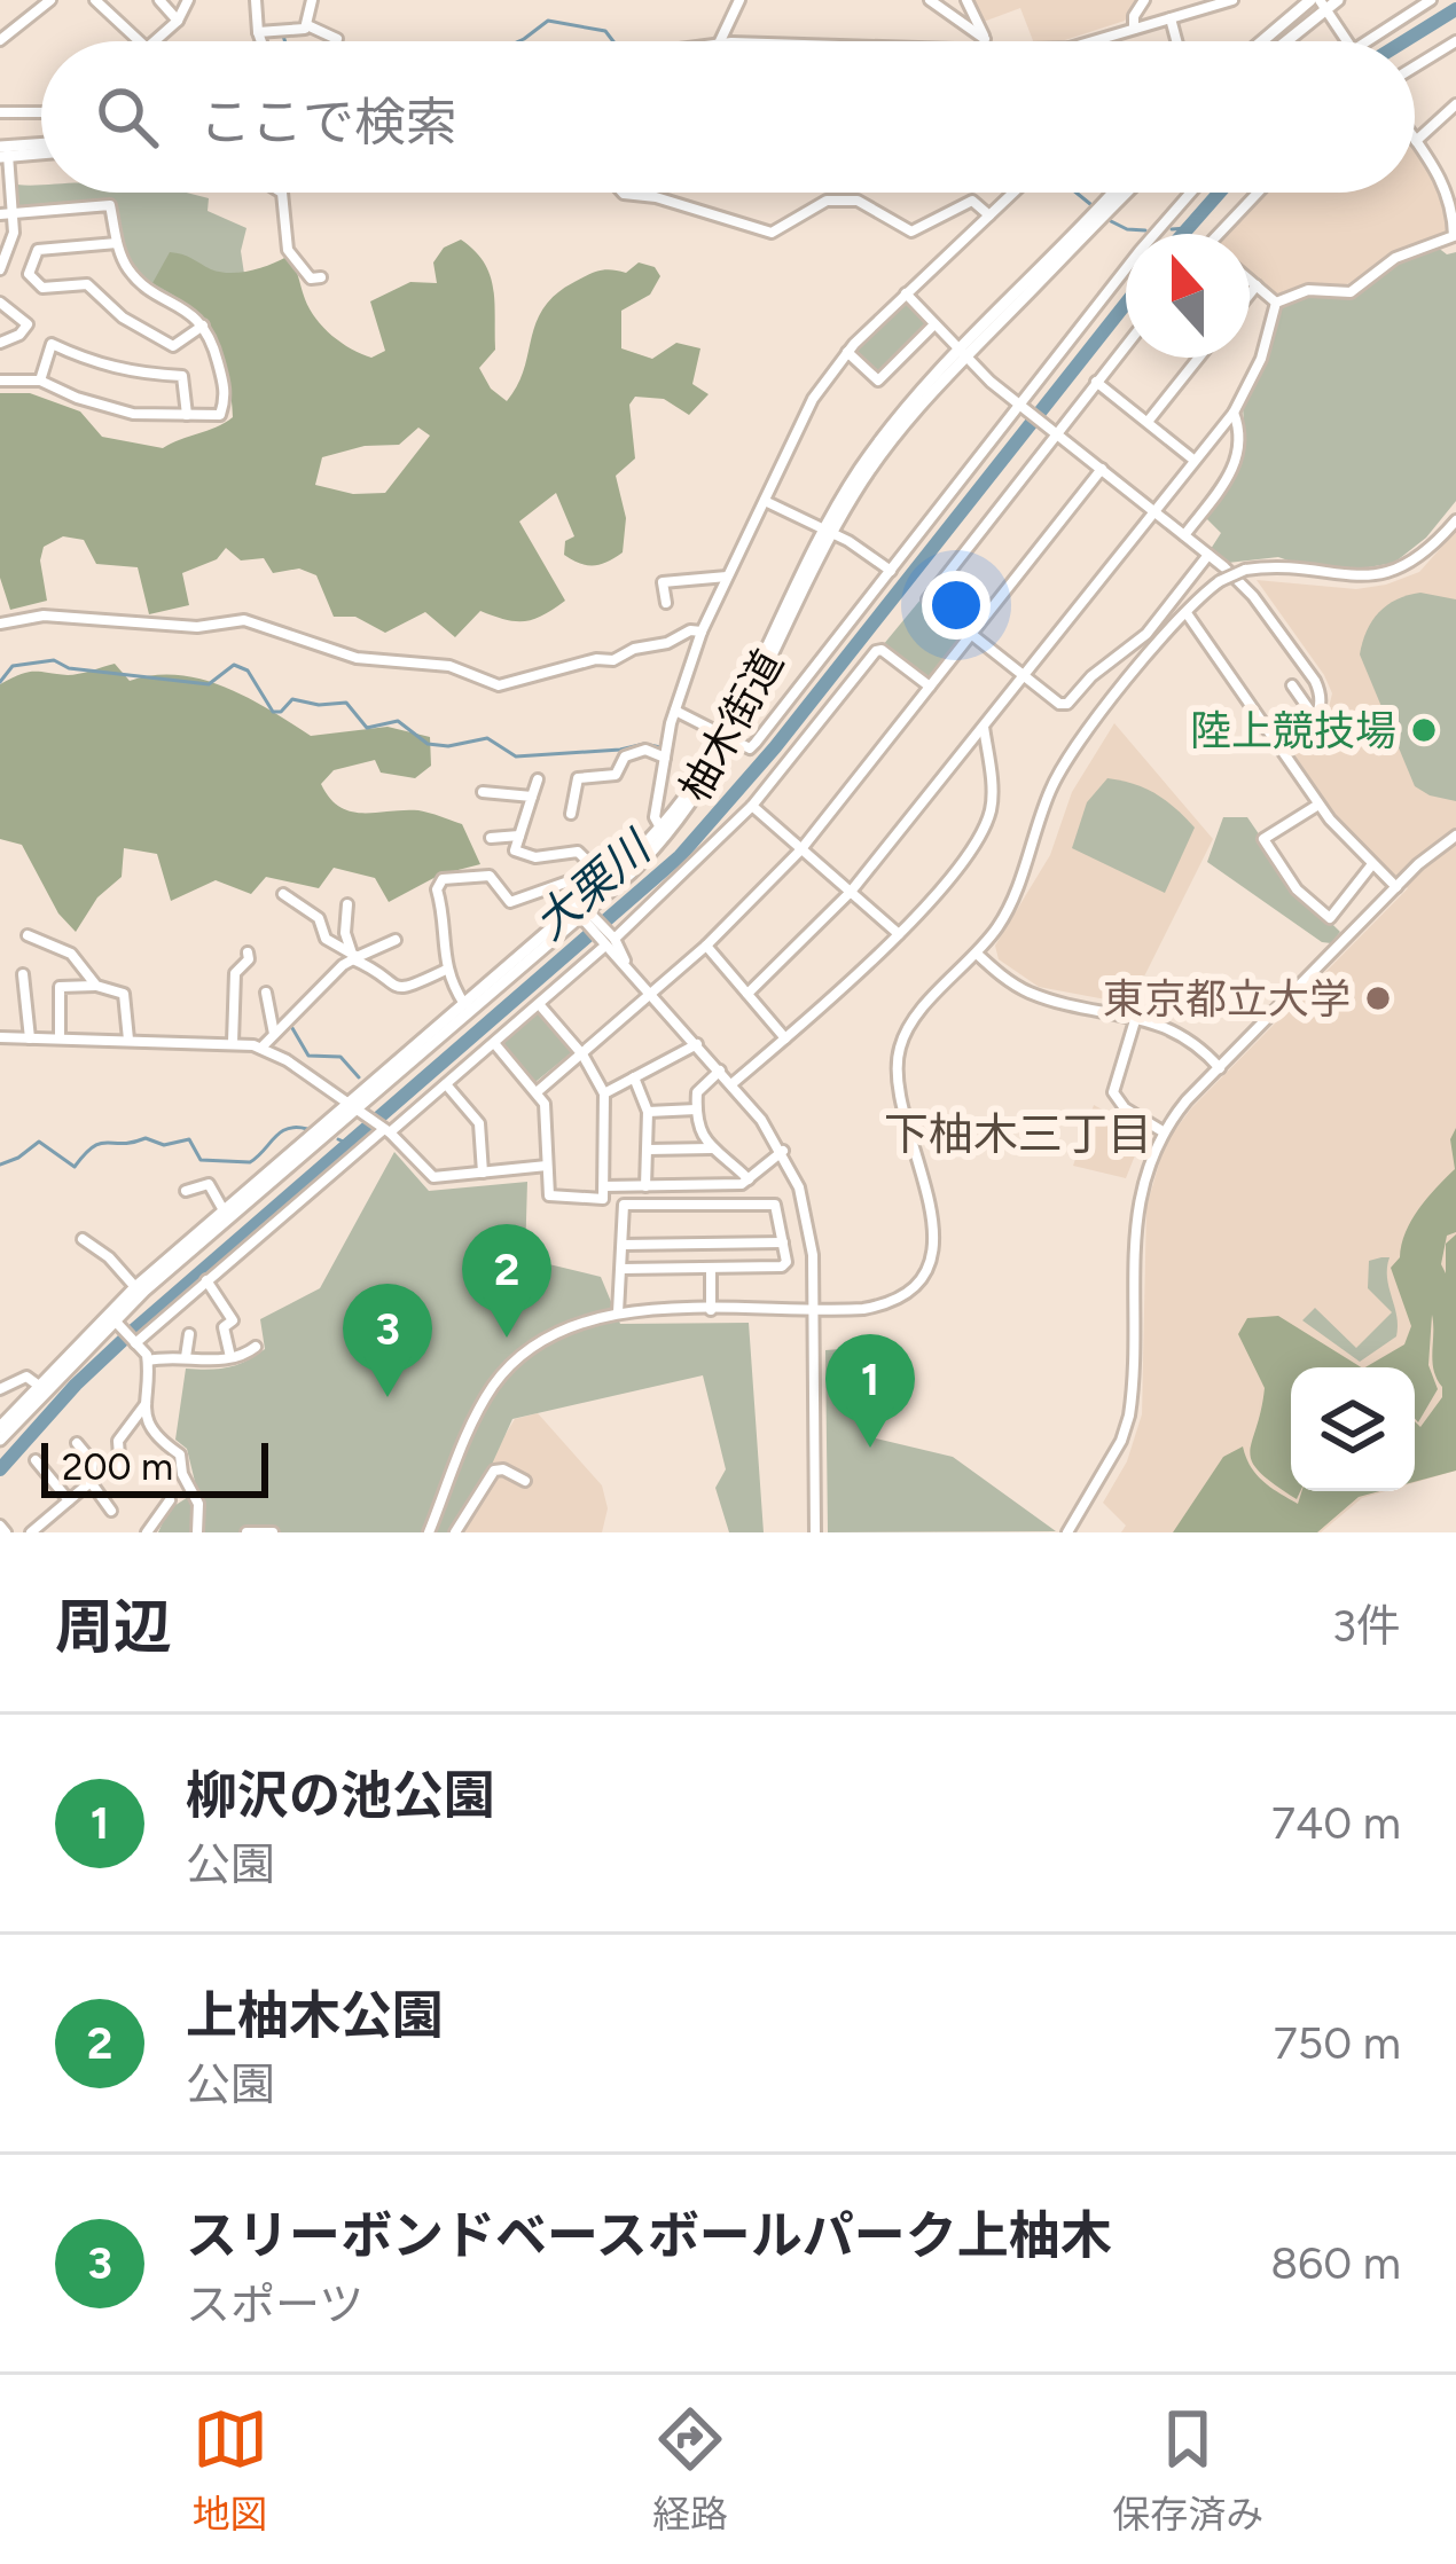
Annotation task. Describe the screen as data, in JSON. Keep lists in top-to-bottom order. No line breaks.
{"streets":{"main road":["柚木街道"]},"districts":["下柚木三丁目"],"water":["大栗川"],"places":["陸上競技場","東京都立大学"],"scale_bar":"200 m","north":"top","page":{"search":"ここで検索","pins":["2","3","1"],"scale":"200 m","heading":["周辺","3件"],"list":[{"mark":"1","name":"柳沢の池公園","note":"公園","value":"740 m"},{"mark":"2","name":"上柚木公園","note":"公園","value":"750 m"},{"mark":"3","name":"スリーボンドベースボールパーク上柚木","note":"スポーツ","value":"860 m"}],"nav":["地図","経路","保存済み"]}}
